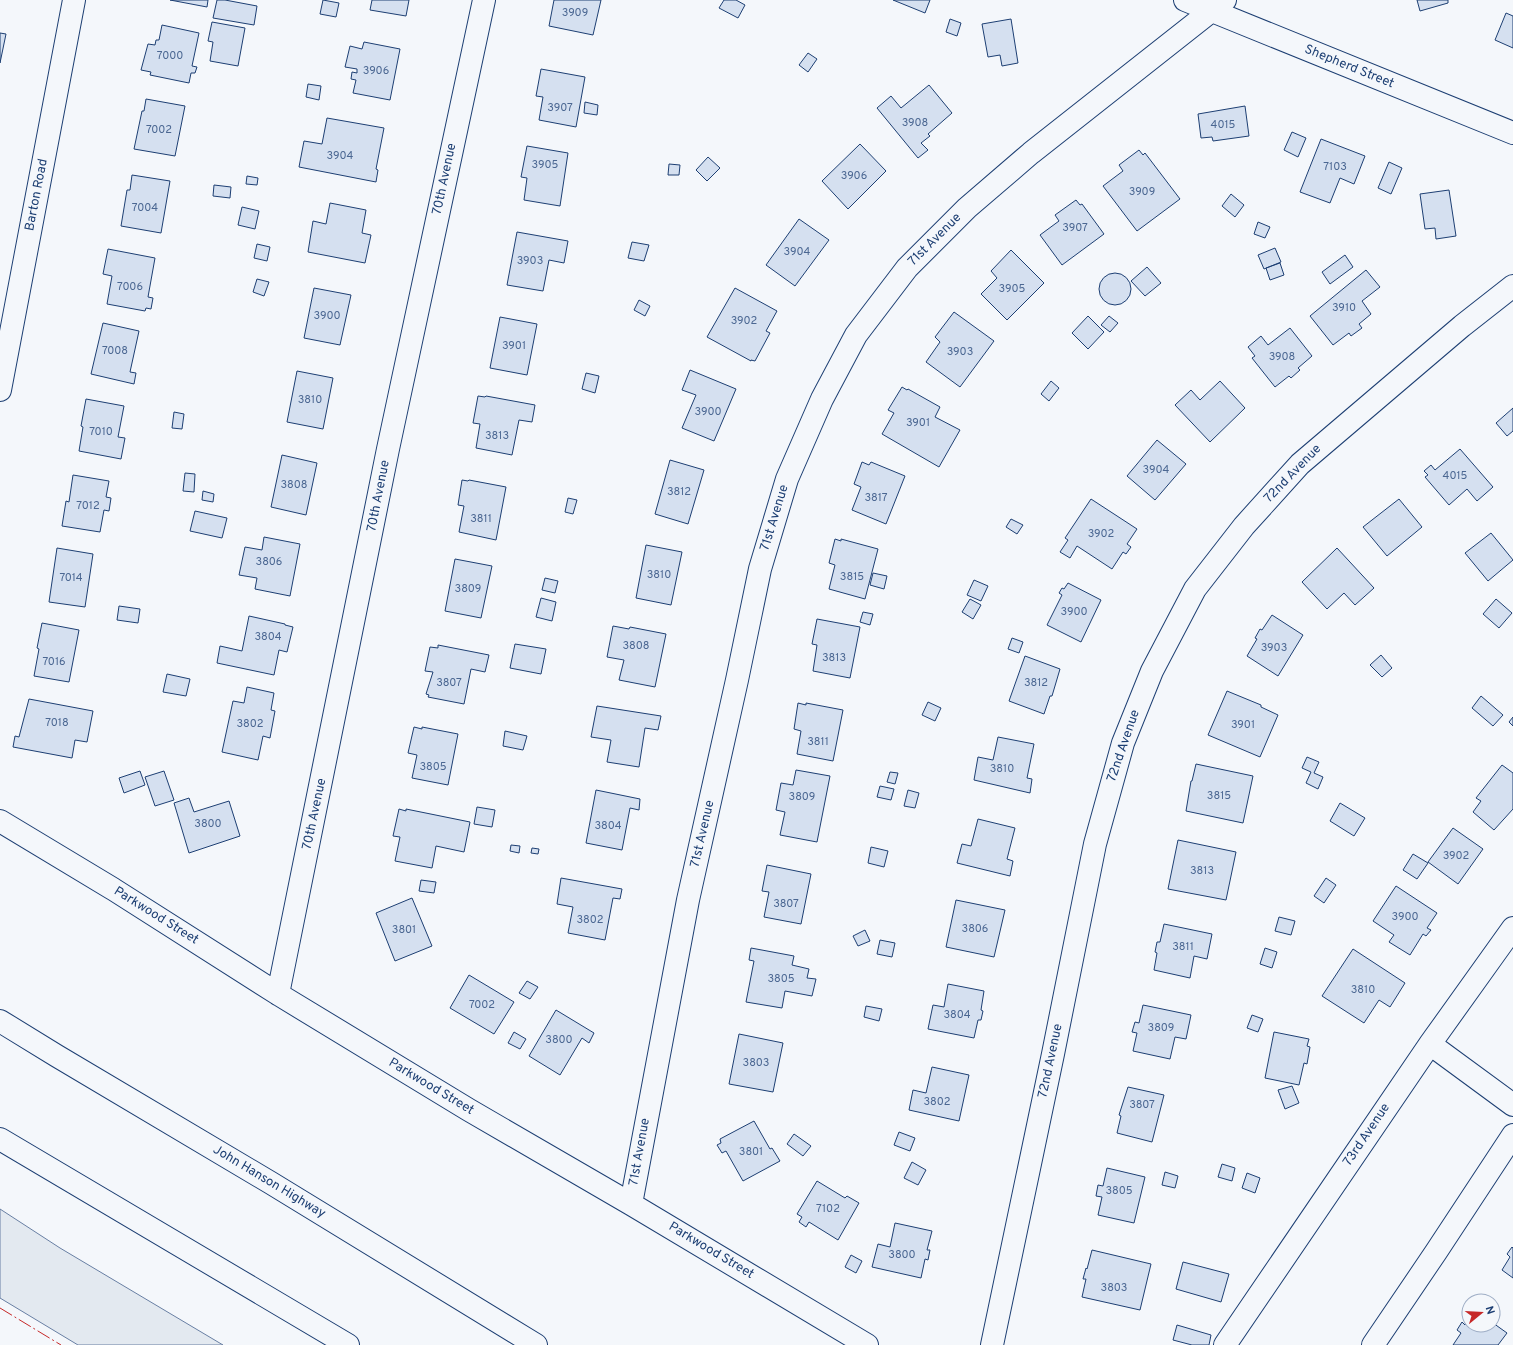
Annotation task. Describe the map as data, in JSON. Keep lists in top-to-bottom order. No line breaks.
{"streets":{"main road":["Shepherd Street","70th Avenue","Barton Road","71st Avenue","72nd Avenue","Parkwood Street","73rd Avenue","John Hanson Highway"]},"crossings":[["Shepherd Street","71st Avenue"],["70th Avenue","Parkwood Street"],["71st Avenue","Parkwood Street"]],"house_numbers":["3909","7000","3906","3907","3908","4015","7002","3904","3905","7103","3906","3909","7004","3907","3904","3903","7006","3905","3910","3900","3902","3901","7008","3903","3908","3810","3900","3901","7010","3813","3904","4015","3808","3812","3817","7012","3811","3902","3806","3810","3815","7014","3809","3900","3804","3808","3903","3813","7016","3807","3812","7018","3802","3901","3811","3805","3810","3815","3809","3800","3804","3902","3813","3807","3900","3802","3806","3801","3811","3805","3810","7002","3804","3809","3800","3803","3802","3807","3801","3805","7102","3800","3803"],"north":"right"}
